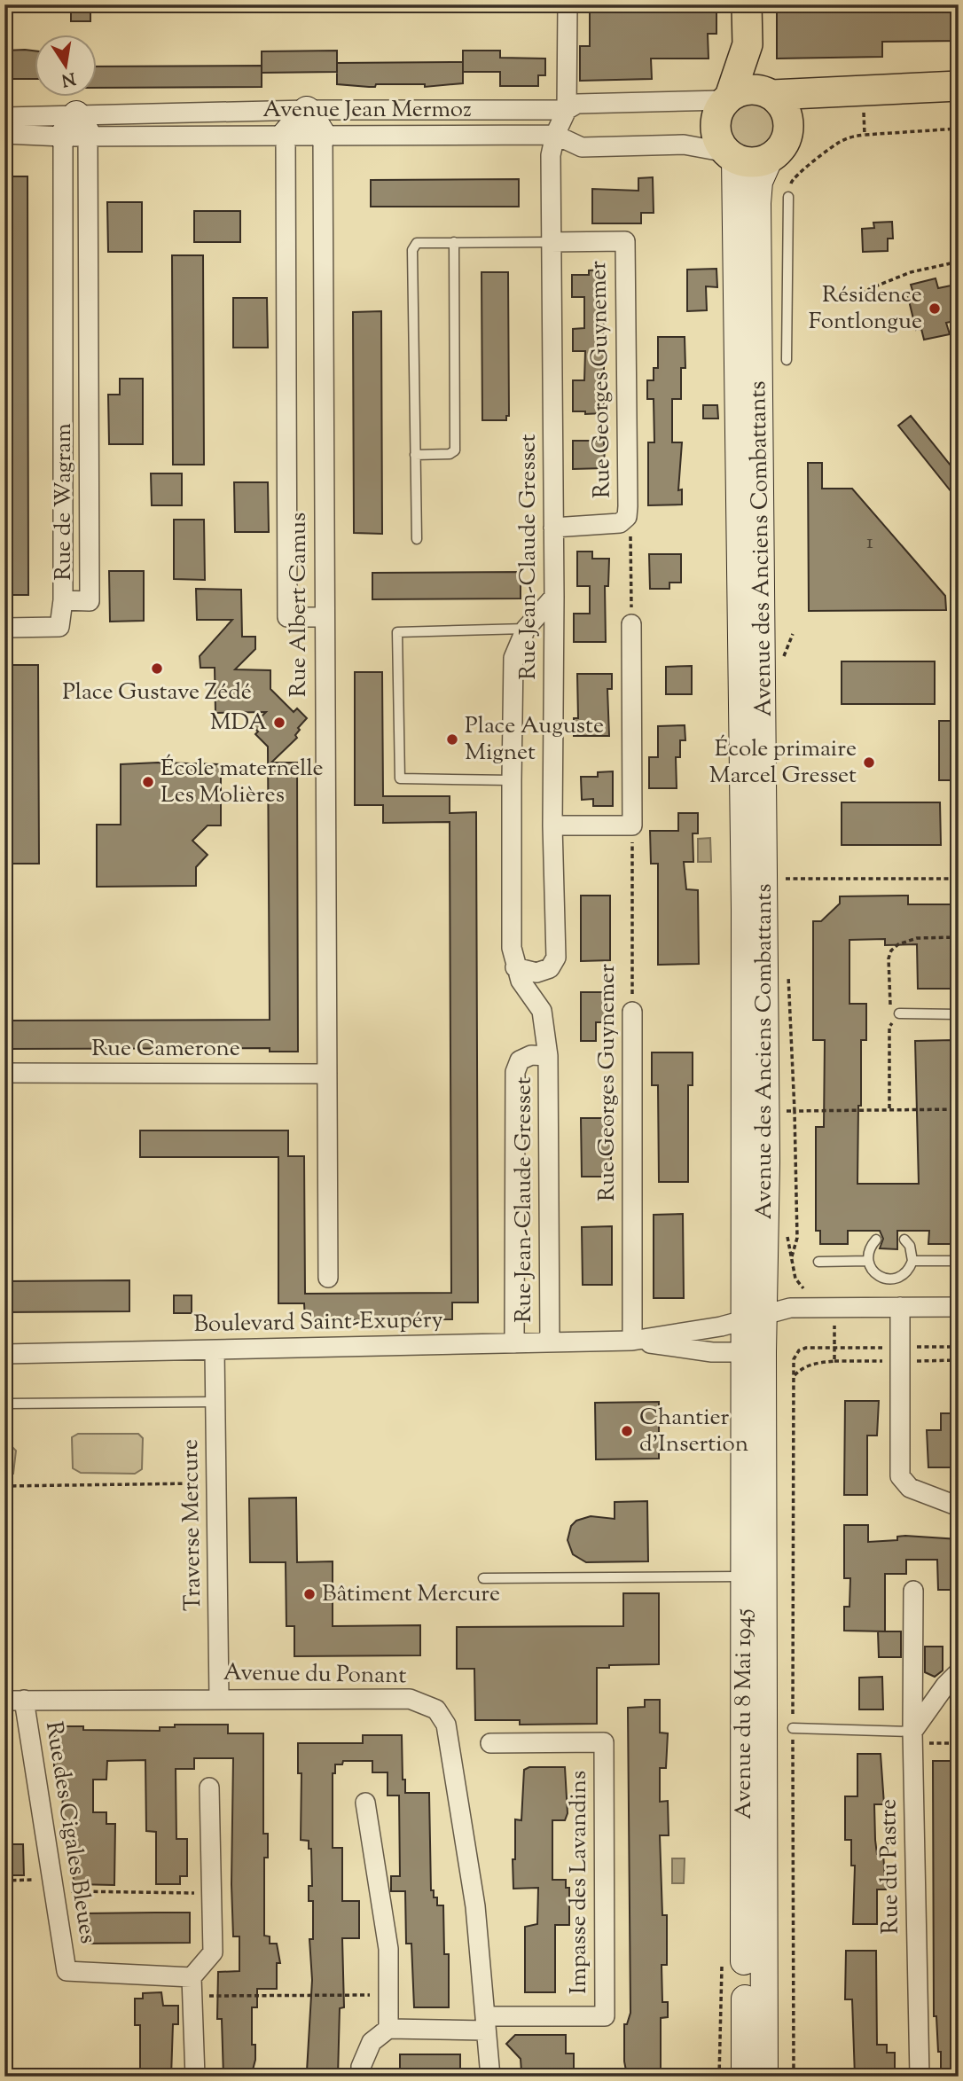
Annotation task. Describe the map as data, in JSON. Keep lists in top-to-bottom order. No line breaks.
{"streets":{"main road":["Avenue des Anciens Combattants","Avenue du 8 Mai 1945"],"street":["Avenue Jean Mermoz","Rue Georges Guynemer","Rue de Wagram","Rue Jean-Claude Gresset","Rue Albert Camus","Rue Camerone","Boulevard Saint-Exupéry","Traverse Mercure","Avenue du Ponant","Rue des Cigales Bleues","Rue du Pastre","Impasse des Lavandins"]},"crossings":[["Avenue Jean Mermoz","Rue de Wagram"],["Avenue Jean Mermoz","Avenue des Anciens Combattants"],["Avenue Jean Mermoz","Rue Jean-Claude Gresset"],["Avenue Jean Mermoz","Rue Albert Camus"],["Rue Georges Guynemer","Rue Jean-Claude Gresset"],["Rue Georges Guynemer","Boulevard Saint-Exupéry"],["Avenue des Anciens Combattants","Boulevard Saint-Exupéry"],["Avenue des Anciens Combattants","Avenue du 8 Mai 1945"],["Rue Jean-Claude Gresset","Boulevard Saint-Exupéry"],["Rue Albert Camus","Rue Camerone"],["Boulevard Saint-Exupéry","Traverse Mercure"],["Boulevard Saint-Exupéry","Avenue du 8 Mai 1945"],["Traverse Mercure","Avenue du Ponant"],["Avenue du Ponant","Rue des Cigales Bleues"],["Avenue du Ponant","Impasse des Lavandins"]],"places":["Résidence Fontlongue","Place Gustave Zédé","MDA","Place Auguste Mignet","École primaire Marcel Gresset","École maternelle Les Molières","Chantier d'Insertion","Bâtiment Mercure"],"house_numbers":["1"],"north":"bottom"}
